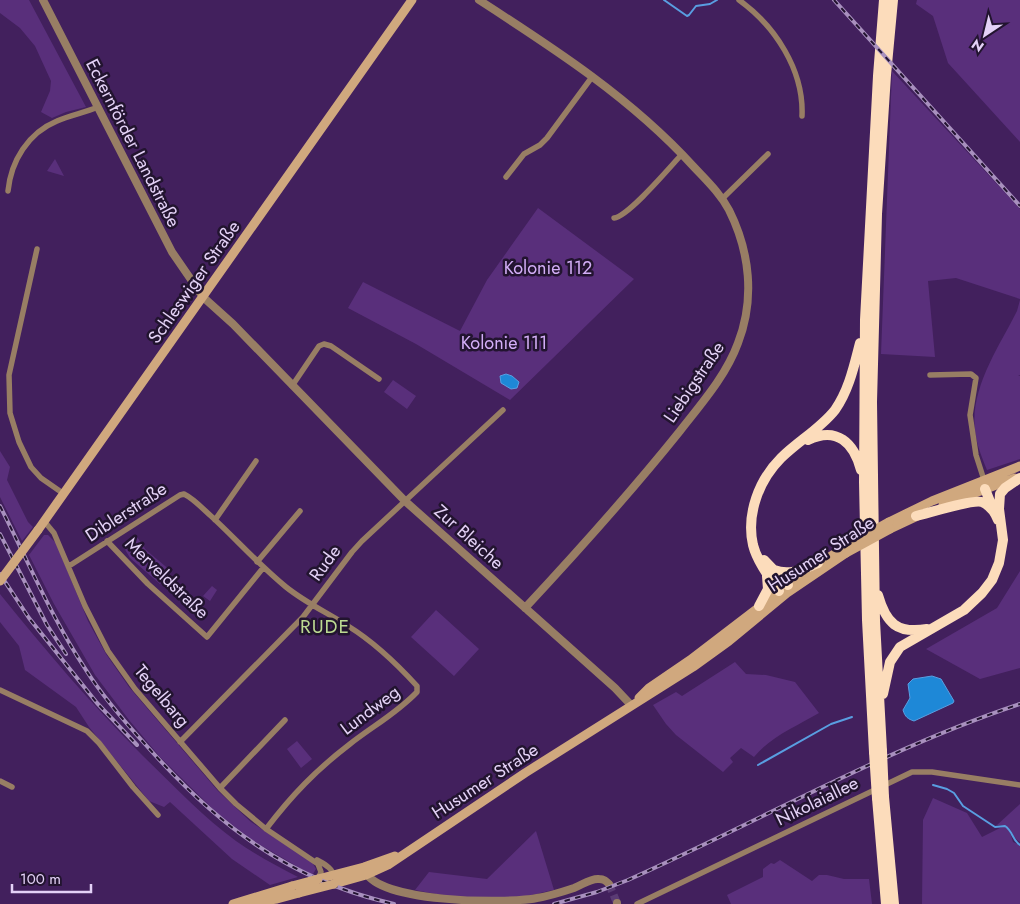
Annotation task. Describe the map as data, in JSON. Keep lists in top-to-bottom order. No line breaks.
{"streets":{"main road":["Schleswiger Straße","Husumer Straße"],"street":["Eckernförder Landstraße","Liebigstraße","Diblerstraße","Zur Bleiche","Rude","Merveldstraße","Tegelbarg","Lundweg","Nikolaiallee"]},"crossings":[["Eckernförder Landstraße","Schleswiger Straße"],["Eckernförder Landstraße","Zur Bleiche"],["Schleswiger Straße","Zur Bleiche"],["Schleswiger Straße","Tegelbarg"],["Liebigstraße","Zur Bleiche"],["Diblerstraße","Rude"],["Diblerstraße","Merveldstraße"],["Diblerstraße","Tegelbarg"],["Diblerstraße","Lundweg"],["Zur Bleiche","Husumer Straße"],["Zur Bleiche","Rude"],["Husumer Straße","Tegelbarg"],["Rude","Tegelbarg"],["Rude","Lundweg"],["Tegelbarg","Lundweg"]],"districts":["RUDE"],"parks":["Kolonie 112","Kolonie 111"],"scale_bar":"100 m","north":"bottom left"}
